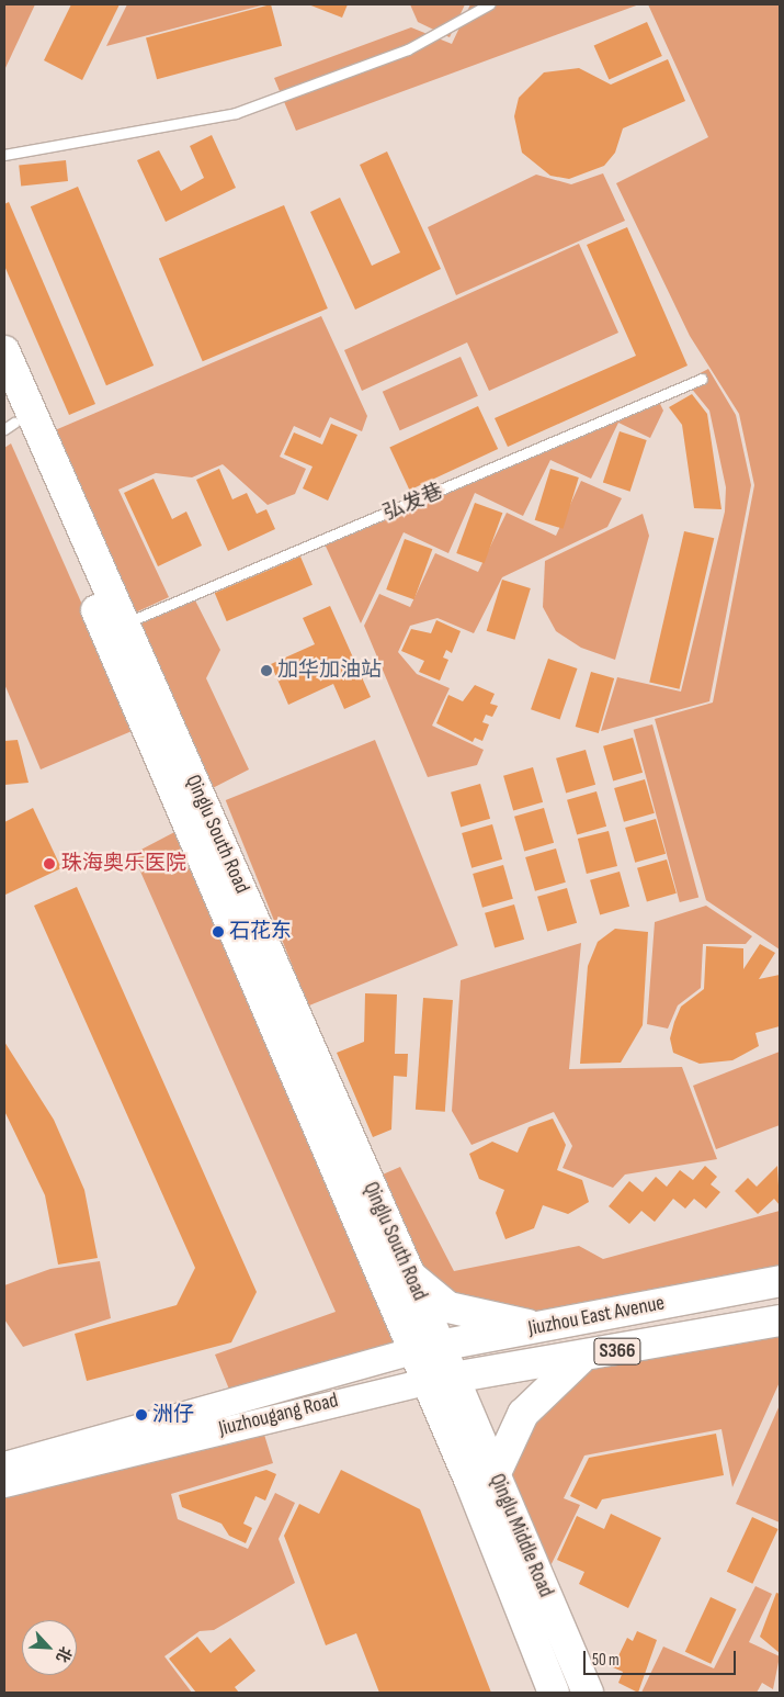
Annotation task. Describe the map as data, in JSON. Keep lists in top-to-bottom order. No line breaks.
{"streets":{"main road":["Qinglu South Road","Jiuzhou East Avenue","S366","Qinglu Middle Road"],"street":["Jiuzhougang Road"],"lane":["弘发巷"]},"crossings":[["弘发巷","Qinglu South Road"],["Qinglu South Road","Jiuzhou East Avenue"],["Qinglu South Road","Jiuzhougang Road"],["Qinglu South Road","Qinglu Middle Road"],["Jiuzhou East Avenue","Jiuzhougang Road"],["Jiuzhou East Avenue","Qinglu Middle Road"],["Jiuzhougang Road","Qinglu Middle Road"]],"places":["加华加油站","珠海奥乐医院","石花东","洲仔"],"scale_bar":"50 m","north":"bottom right"}
